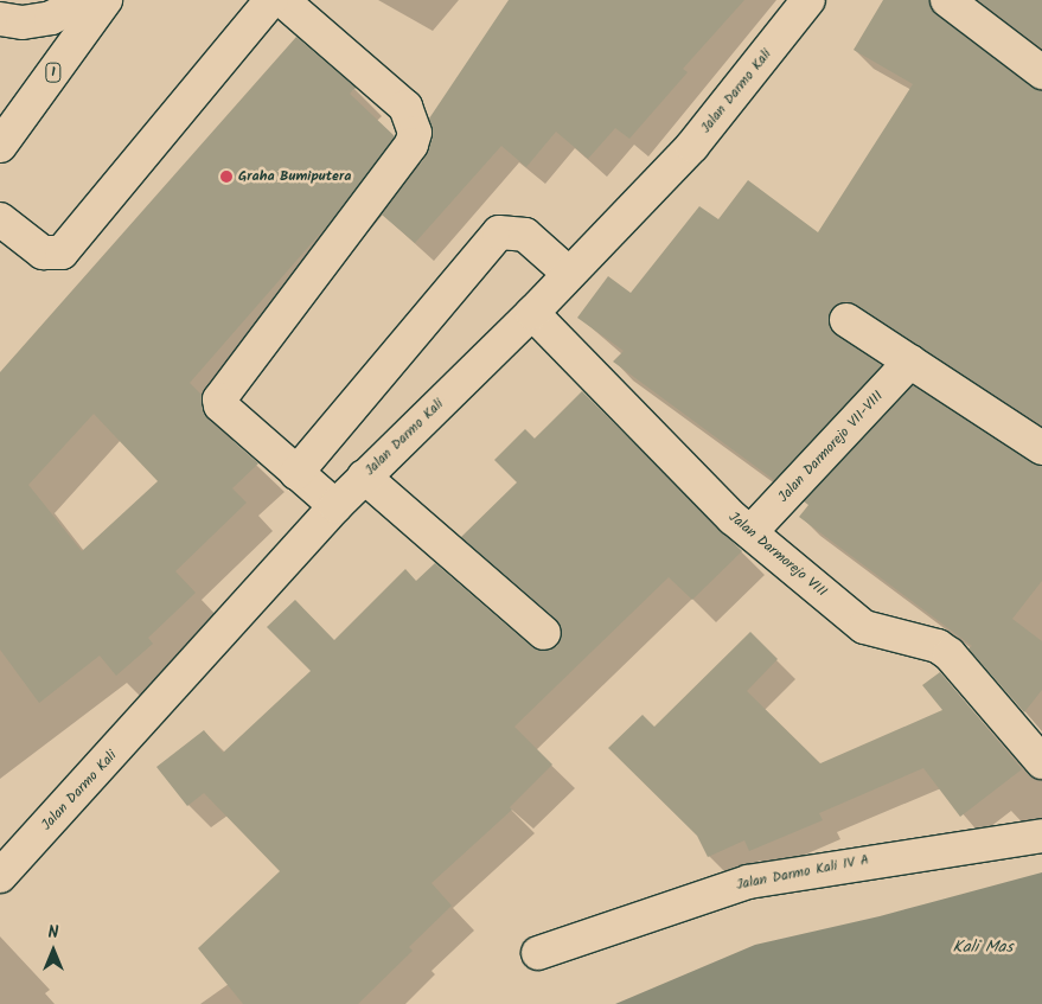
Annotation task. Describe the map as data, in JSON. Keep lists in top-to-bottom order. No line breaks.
{"streets":{"main road":["1","Jalan Darmo Kali","Jalan Darmorejo VII-VIII","Jalan Darmorejo VIII","Jalan Darmo Kali IV A"]},"crossings":[["Jalan Darmo Kali","Jalan Darmorejo VIII"],["Jalan Darmorejo VII-VIII","Jalan Darmorejo VIII"]],"water":["Kali Mas"],"places":["Graha Bumiputera"],"north":"top"}
